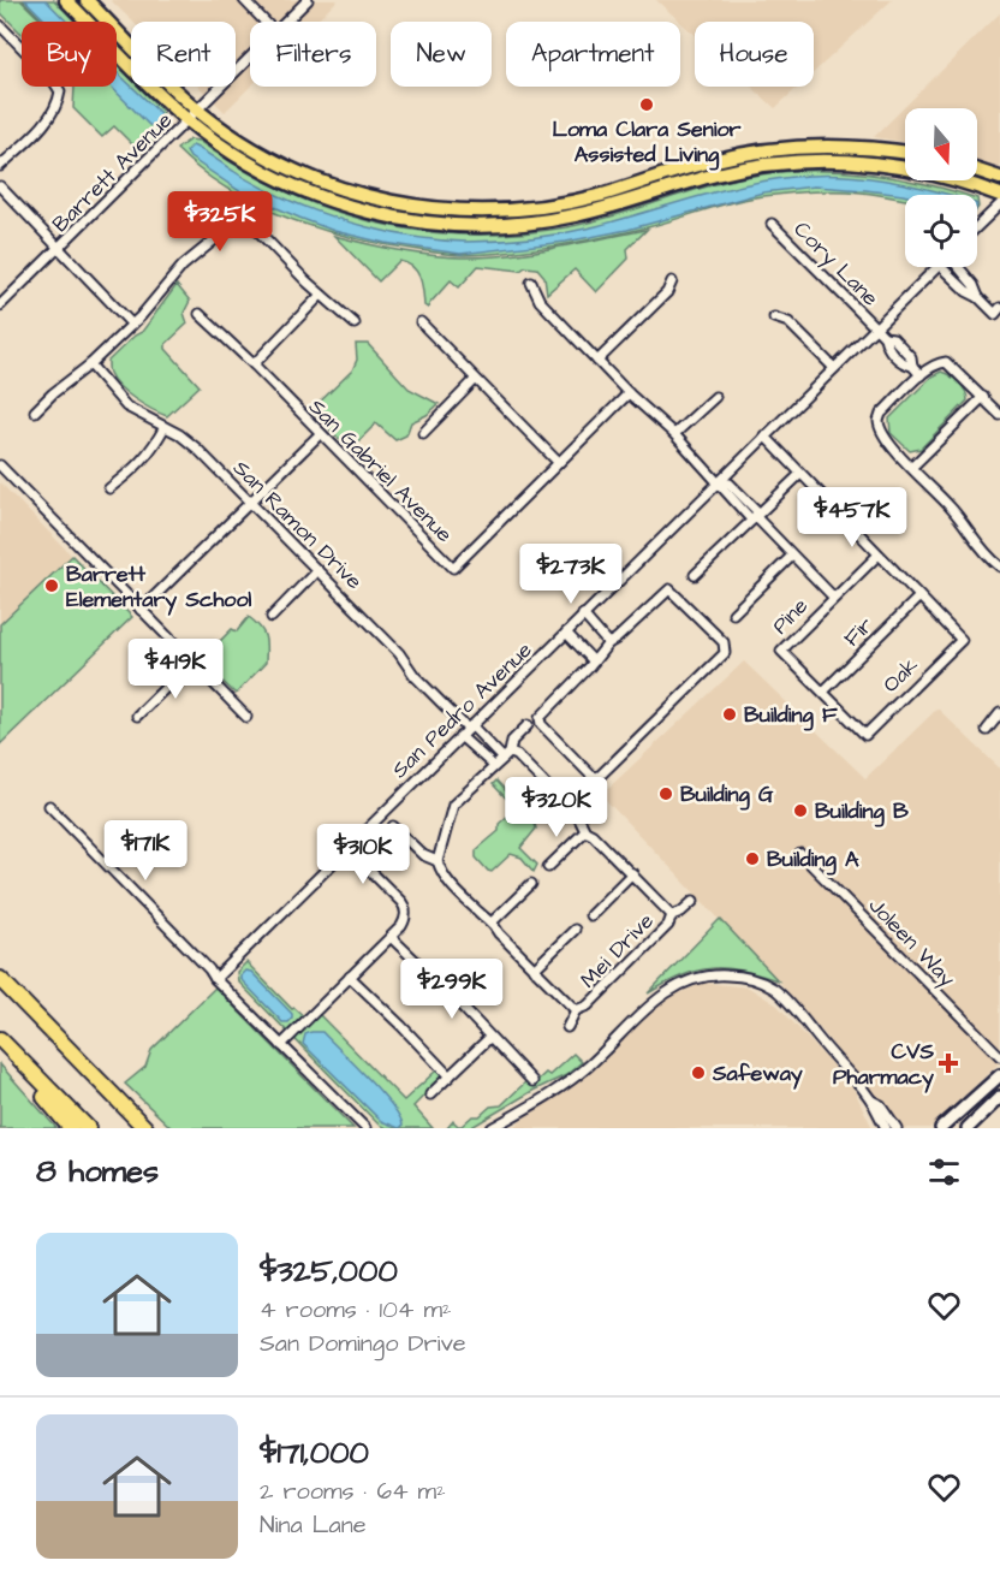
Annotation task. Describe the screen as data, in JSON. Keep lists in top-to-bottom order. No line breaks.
{"streets":{"street":["Barrett Avenue","Cory Lane","San Gabriel Avenue","San Ramon Drive","Pine","Fir","Oak","San Pedro Avenue","Joleen Way","Mei Drive"]},"crossings":[["Cory Lane","San Pedro Avenue"],["San Ramon Drive","San Pedro Avenue"],["San Ramon Drive","Mei Drive"],["Pine","Fir"],["Pine","Oak"],["Fir","Oak"]],"places":{"other":["Loma Clara Senior Assisted Living","Barrett Elementary School","Building F","Building G","Building B","Building A","Safeway"],"health":["CVS Pharmacy"]},"north":"bottom","page":{"chip":["Buy","Rent","Filters","New","Apartment","House"],"price":["$325K","$457K","$273K","$419K","$320K","$171K","$310K","$299K"],"heading":"8 homes","list":[{"name":"$325,000","note":"4 rooms · 104 m² · San Domingo Drive"},{"name":"$171,000","note":"2 rooms · 64 m² · Nina Lane"}]}}
